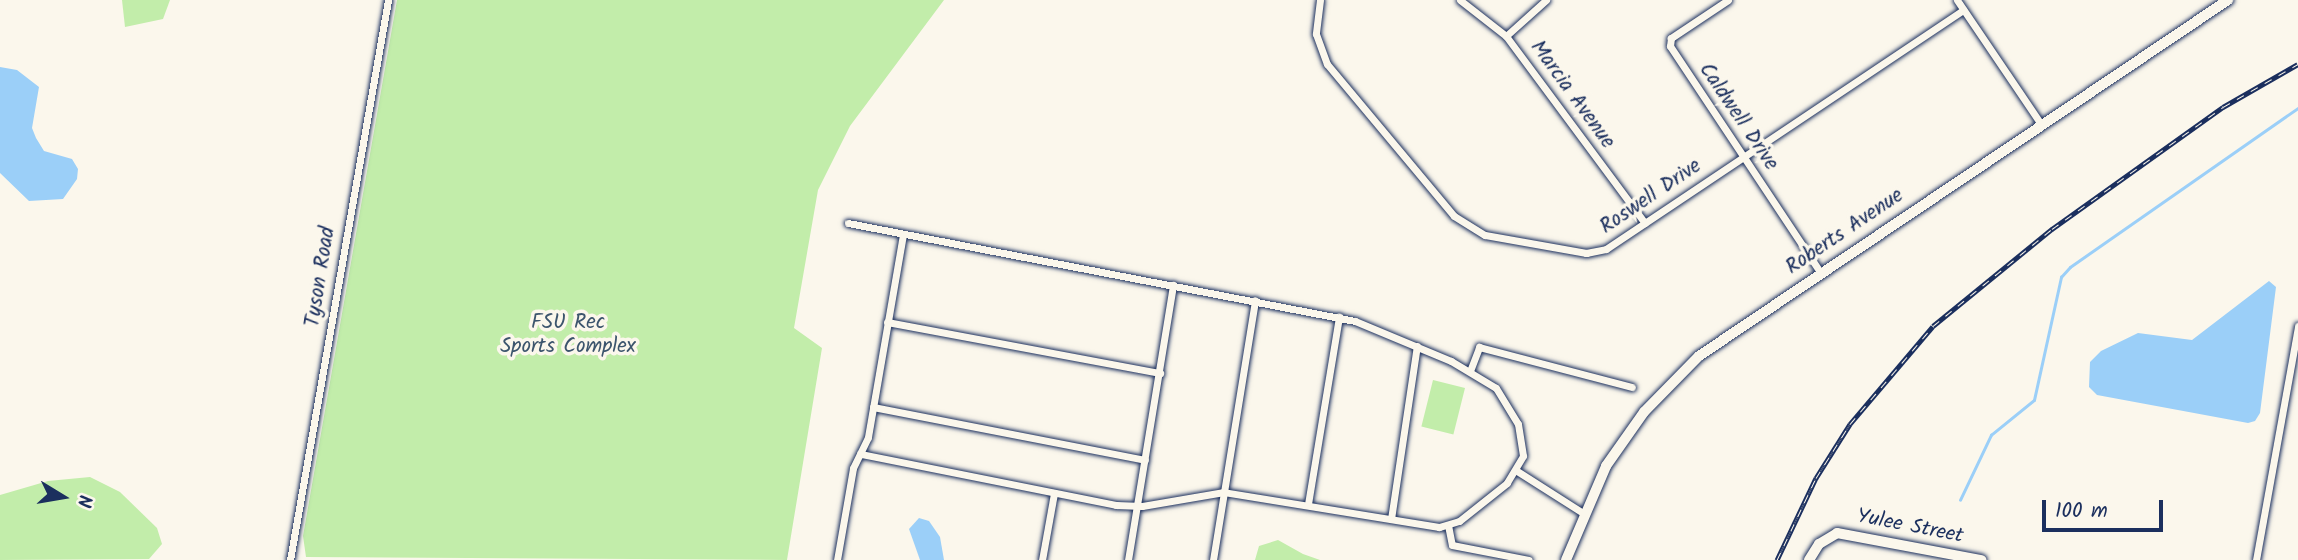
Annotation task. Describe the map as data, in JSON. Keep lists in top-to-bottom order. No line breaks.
{"streets":{"street":["Marcia Avenue","Caldwell Drive","Roswell Drive","Roberts Avenue","Tyson Road","Yulee Street"]},"crossings":[["Marcia Avenue","Roswell Drive"],["Caldwell Drive","Roswell Drive"],["Caldwell Drive","Roberts Avenue"]],"parks":["FSU Rec Sports Complex"],"scale_bar":"100 m","north":"right"}
